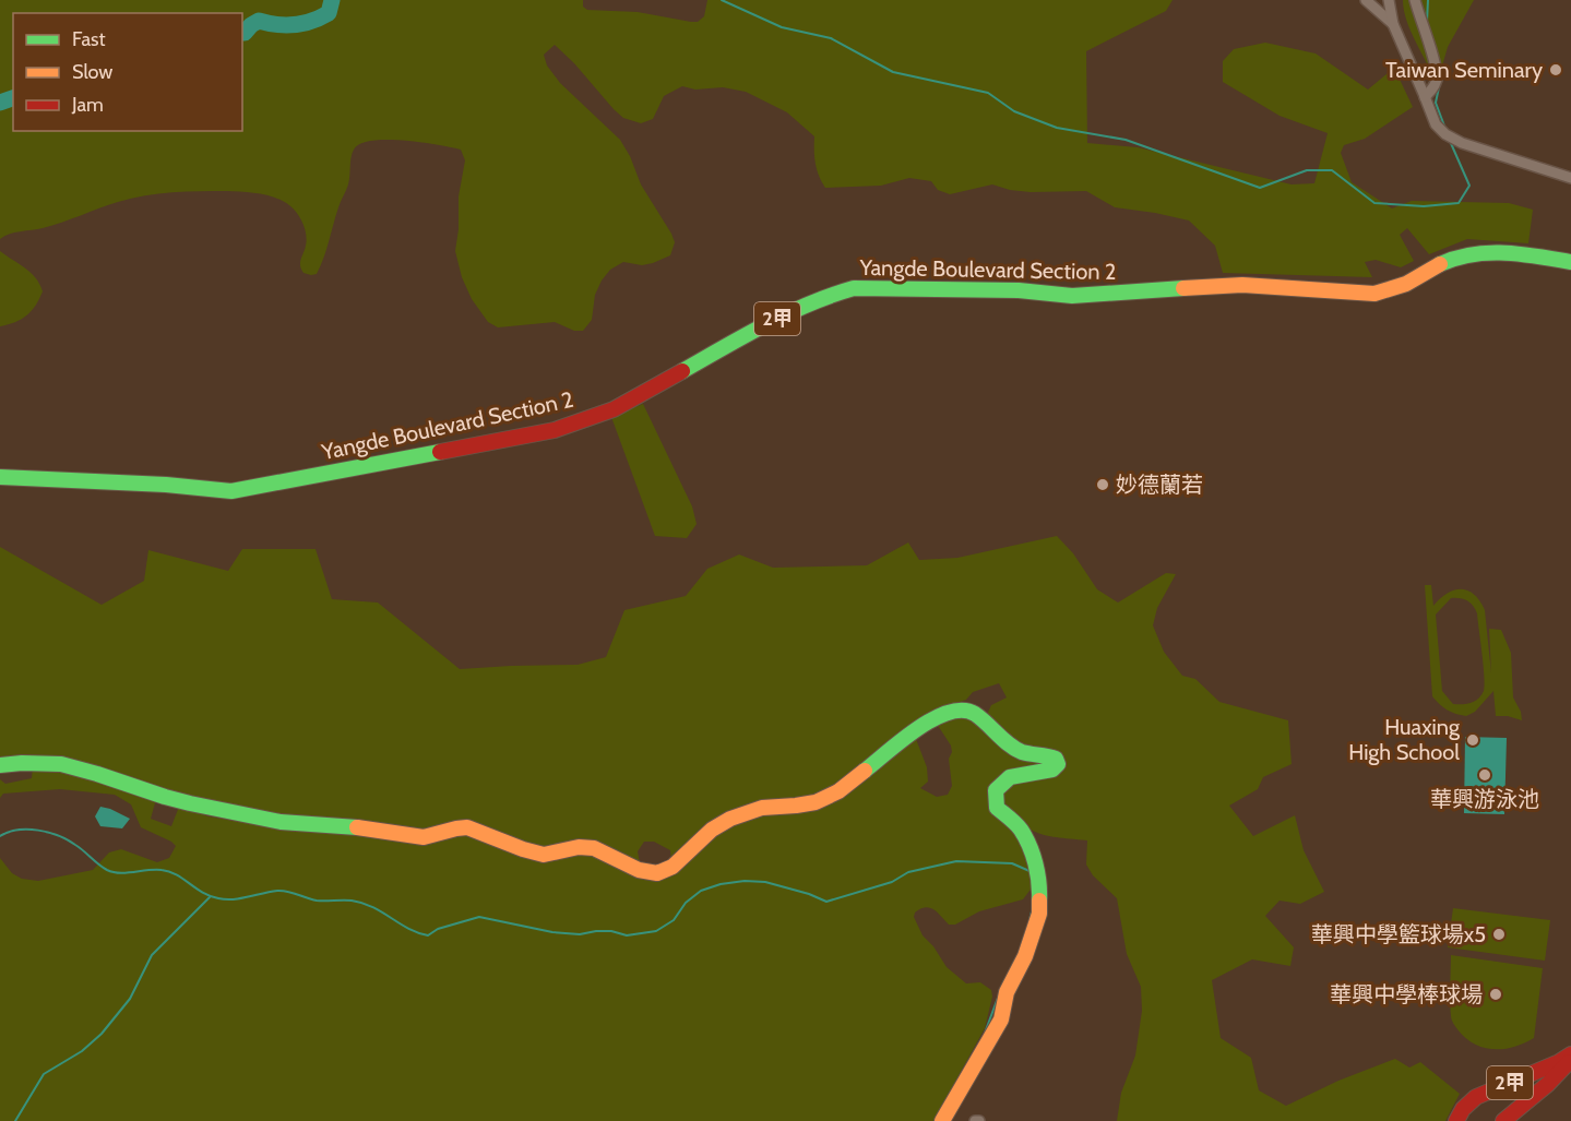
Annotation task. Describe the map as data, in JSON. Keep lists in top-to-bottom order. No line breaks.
{"streets":{"main road":["Yangde Boulevard Section 2","2甲"]},"places":["Taiwan Seminary","妙德蘭若","Huaxing High School","華興游泳池","華興中學籃球場x5","華興中學棒球場"],"legend":["Fast","Slow","Jam"]}
